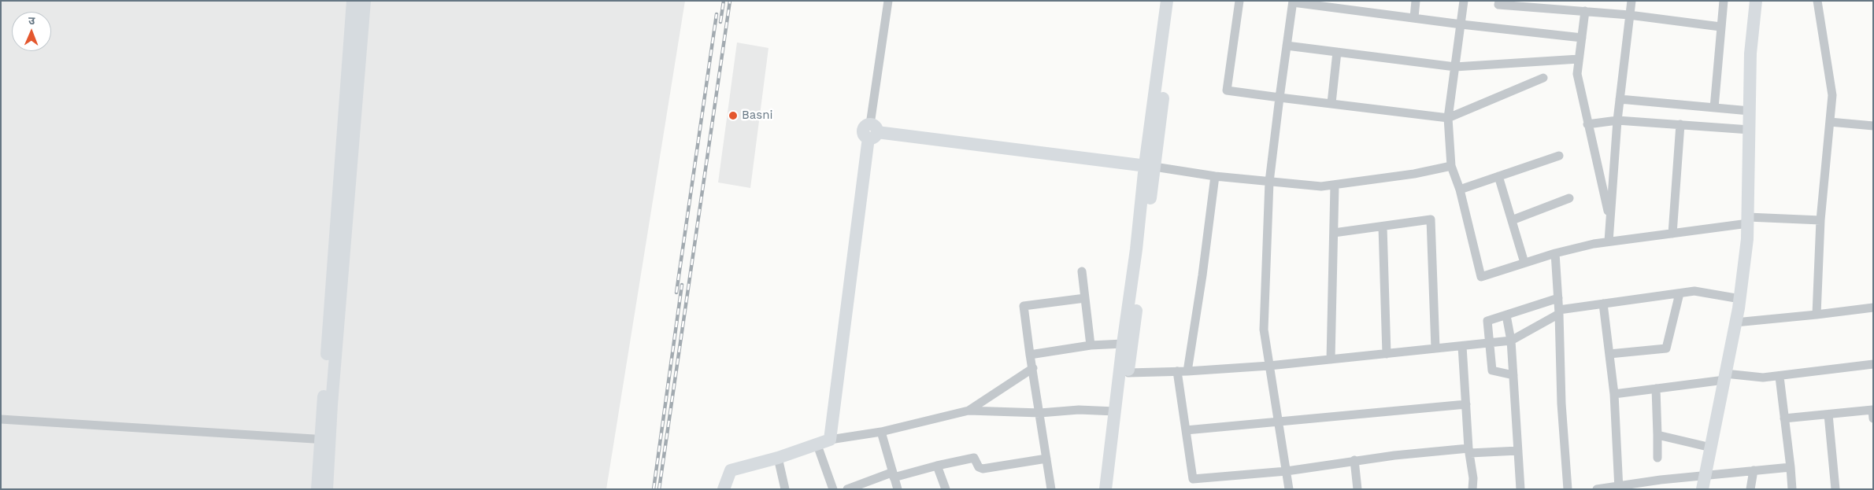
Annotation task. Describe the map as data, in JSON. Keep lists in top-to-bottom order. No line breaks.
{"places":["Basni"],"north":"top"}
